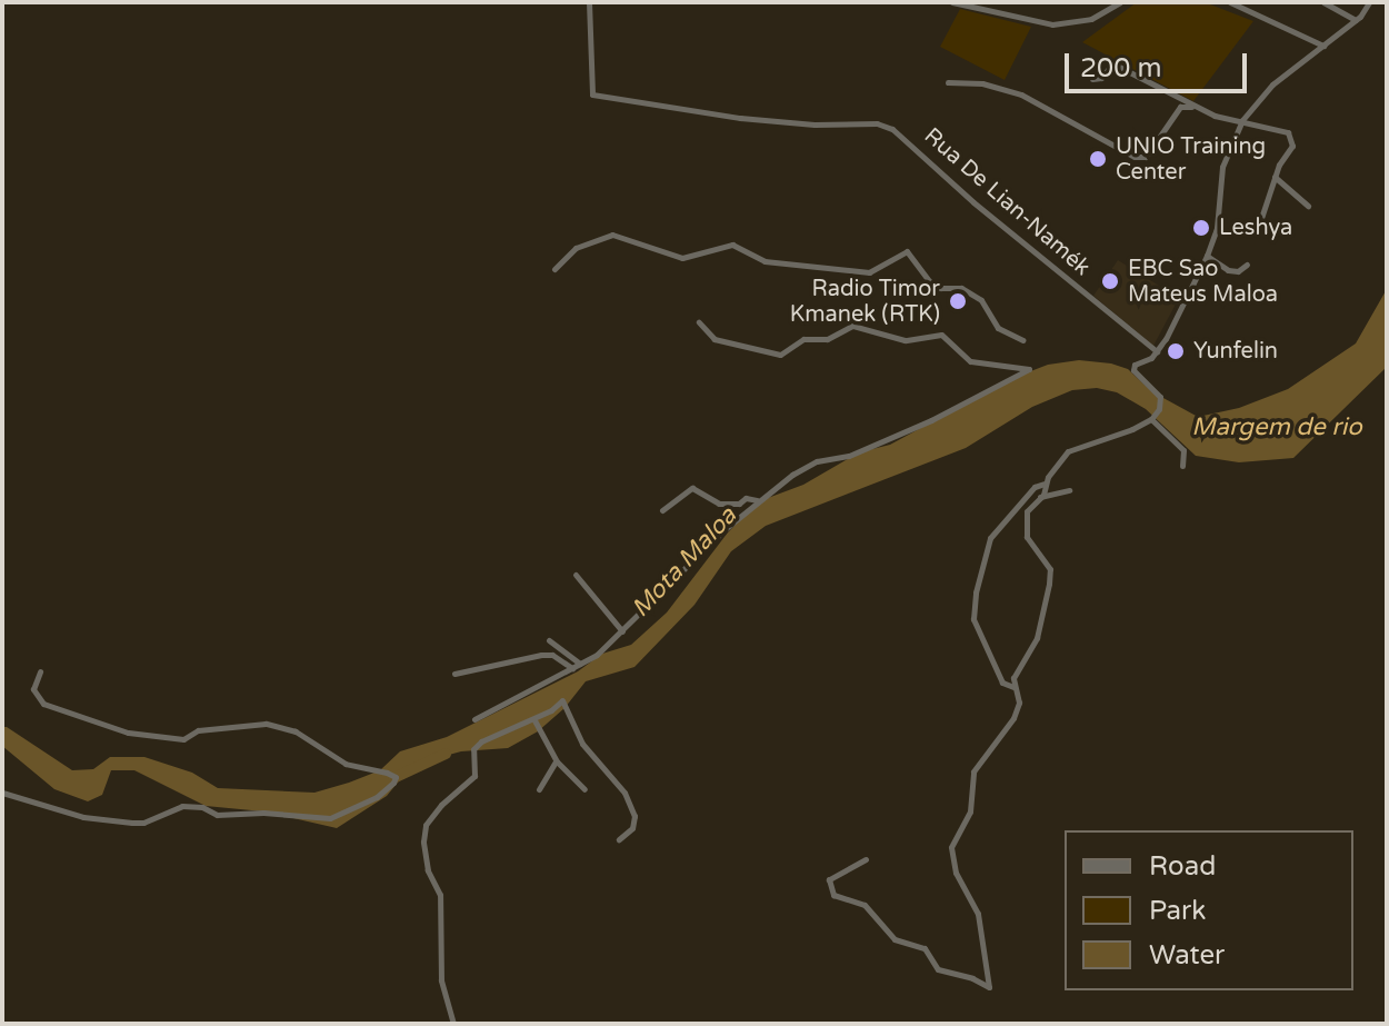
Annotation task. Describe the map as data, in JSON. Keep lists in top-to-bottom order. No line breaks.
{"streets":{"street":["Rua De Lian-Namék"]},"water":["Margem de rio","Mota Maloa"],"places":["UNIO Training Center","Leshya","EBC Sao Mateus Maloa","Radio Timor Kmanek (RTK)","Yunfelin"],"legend":["Road","Park","Water"],"scale_bar":"200 m"}
